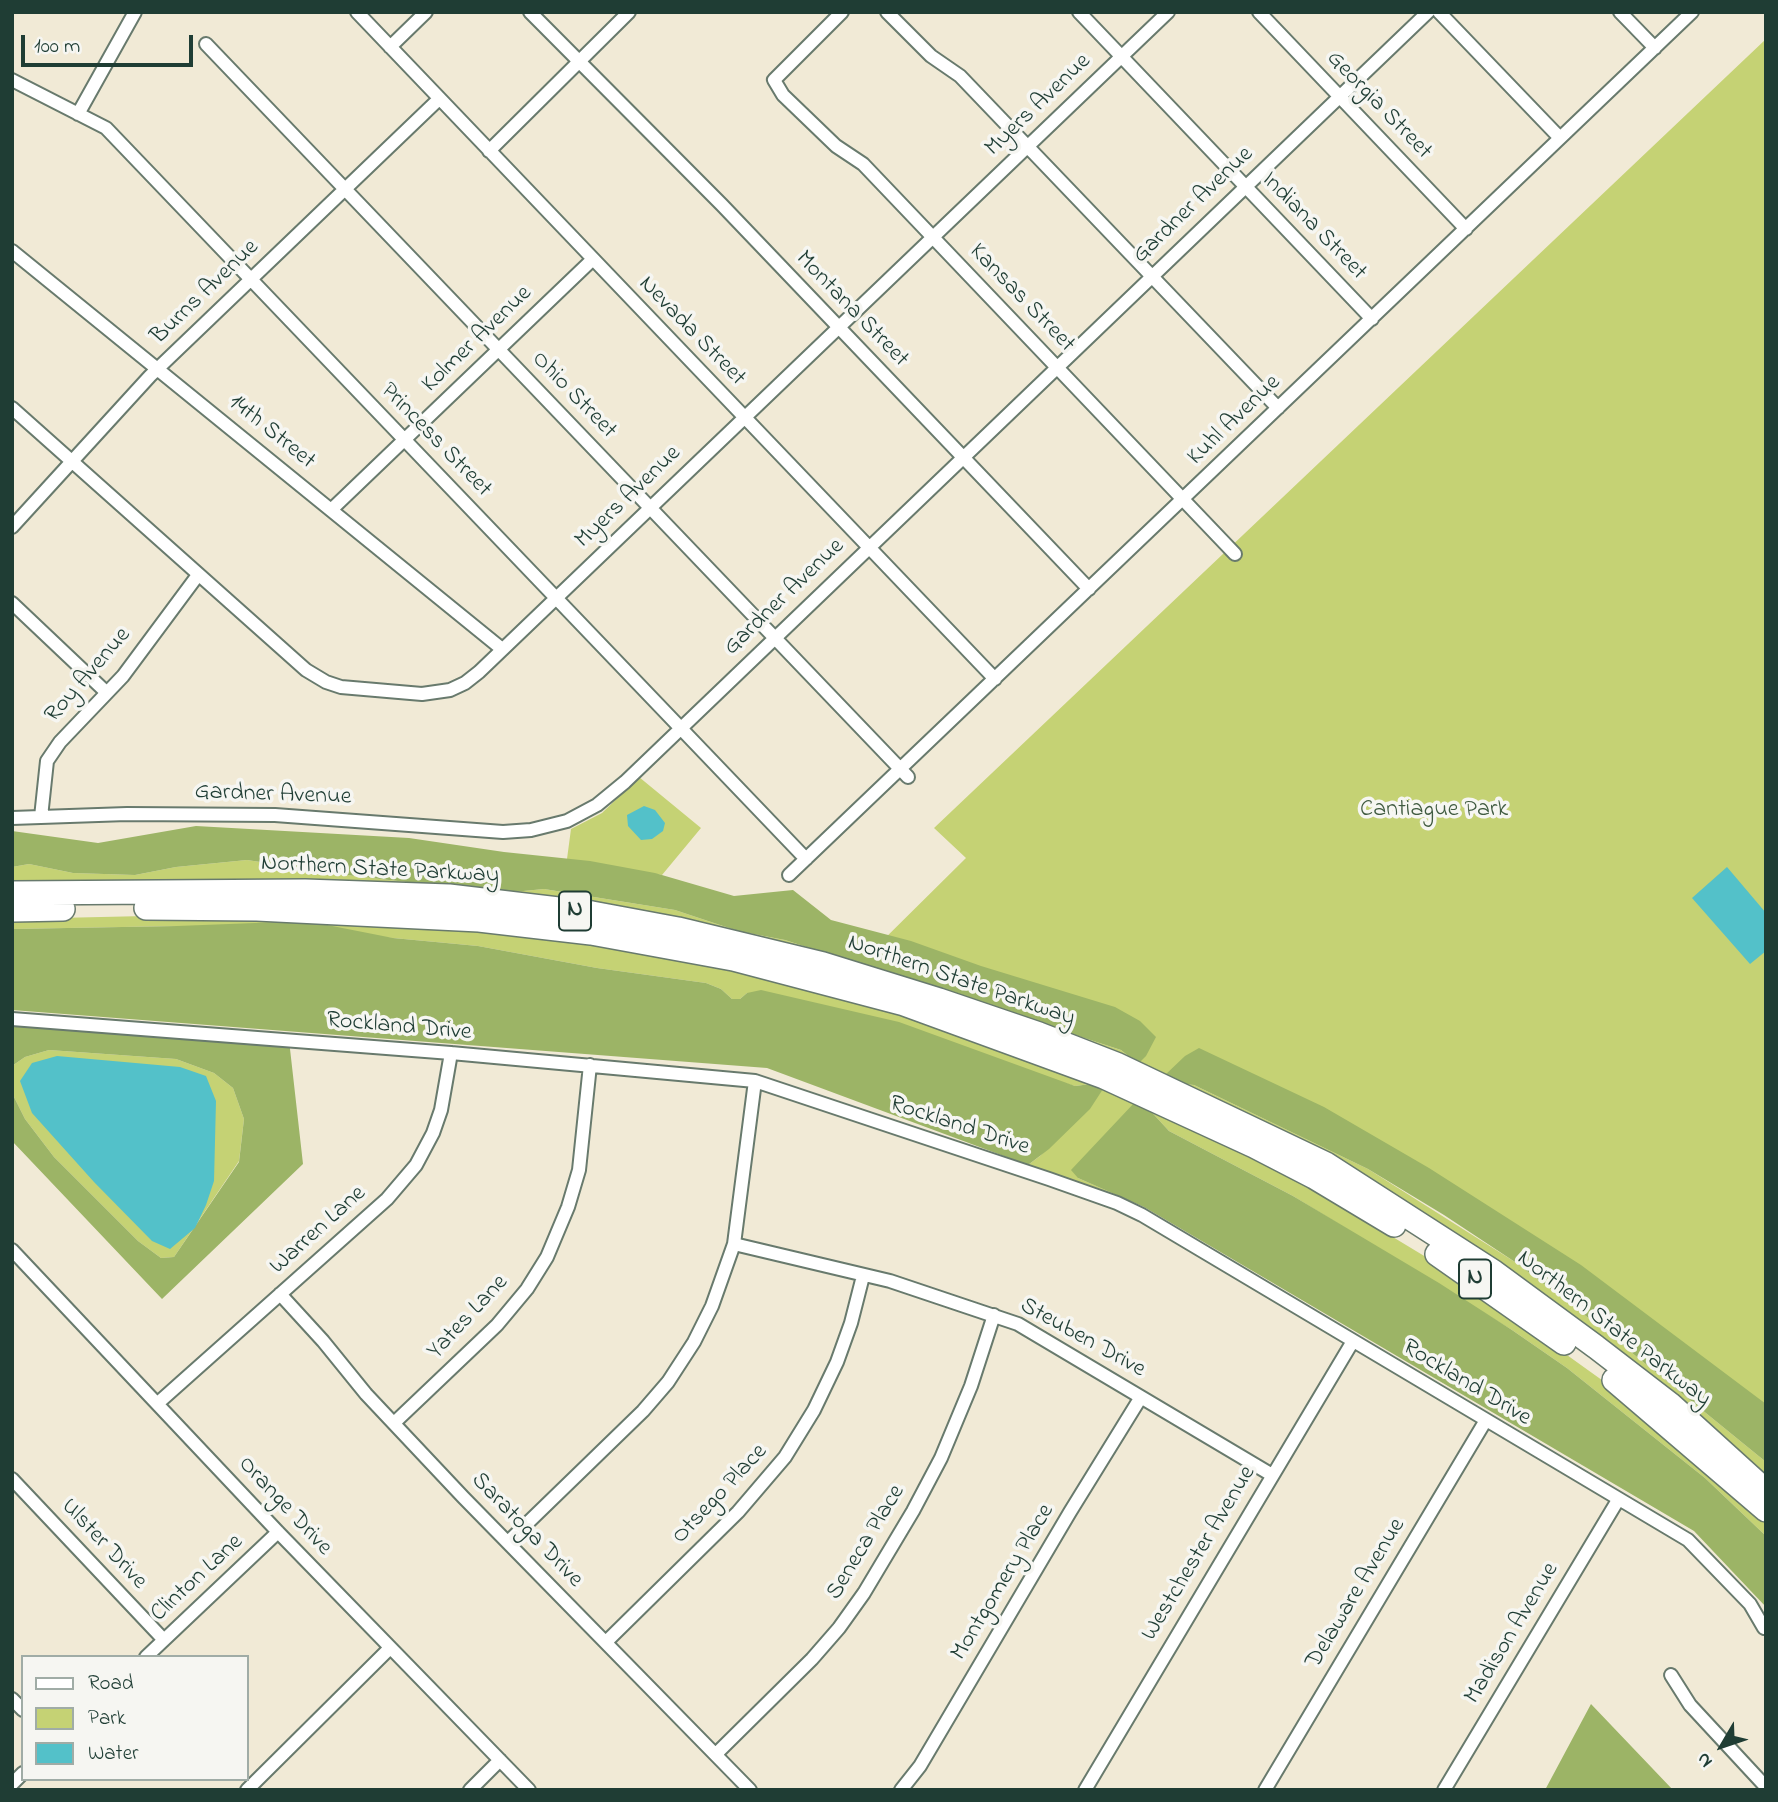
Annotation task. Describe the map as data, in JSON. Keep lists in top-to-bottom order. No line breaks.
{"streets":{"highway":["Northern State Parkway","N"],"street":["Myers Avenue","Georgia Street","Gardner Avenue","Indiana Street","Burns Avenue","Kansas Street","Montana Street","Nevada Street","Kolmer Avenue","Ohio Street","Kuhl Avenue","14th Street","Princess Street","Roy Avenue","Rockland Drive","Warren Lane","Yates Lane","Steuben Drive","Otsego Place","Orange Drive","Saratoga Drive","Seneca Place","Ulster Drive","Westchester Avenue","Clinton Lane","Montgomery Place","Delaware Avenue","Madison Avenue"]},"crossings":[["Myers Avenue","Indiana Street"],["Myers Avenue","Burns Avenue"],["Myers Avenue","Kansas Street"],["Myers Avenue","Montana Street"],["Myers Avenue","Nevada Street"],["Myers Avenue","Ohio Street"],["Myers Avenue","14th Street"],["Myers Avenue","Princess Street"],["Myers Avenue","Roy Avenue"],["Georgia Street","Gardner Avenue"],["Georgia Street","Kuhl Avenue"],["Gardner Avenue","Indiana Street"],["Gardner Avenue","Kansas Street"],["Gardner Avenue","Montana Street"],["Gardner Avenue","Nevada Street"],["Gardner Avenue","Ohio Street"],["Gardner Avenue","Princess Street"],["Gardner Avenue","Roy Avenue"],["Indiana Street","Kuhl Avenue"],["Burns Avenue","Nevada Street"],["Burns Avenue","Ohio Street"],["Burns Avenue","14th Street"],["Burns Avenue","Princess Street"],["Kansas Street","Kuhl Avenue"],["Montana Street","Kuhl Avenue"],["Nevada Street","Kolmer Avenue"],["Nevada Street","Kuhl Avenue"],["Kolmer Avenue","Ohio Street"],["Kolmer Avenue","14th Street"],["Kolmer Avenue","Princess Street"],["Ohio Street","Kuhl Avenue"],["Kuhl Avenue","Princess Street"],["Rockland Drive","Warren Lane"],["Rockland Drive","Yates Lane"],["Rockland Drive","Westchester Avenue"],["Rockland Drive","Delaware Avenue"],["Rockland Drive","Madison Avenue"],["Warren Lane","Orange Drive"],["Warren Lane","Saratoga Drive"],["Yates Lane","Saratoga Drive"],["Steuben Drive","Otsego Place"],["Steuben Drive","Seneca Place"],["Steuben Drive","Westchester Avenue"],["Steuben Drive","Montgomery Place"],["Otsego Place","Saratoga Drive"],["Orange Drive","Clinton Lane"],["Saratoga Drive","Seneca Place"],["Ulster Drive","Clinton Lane"]],"parks":["Cantiague Park"],"legend":["Road","Park","Water"],"scale_bar":"100 m","north":"bottom left"}
